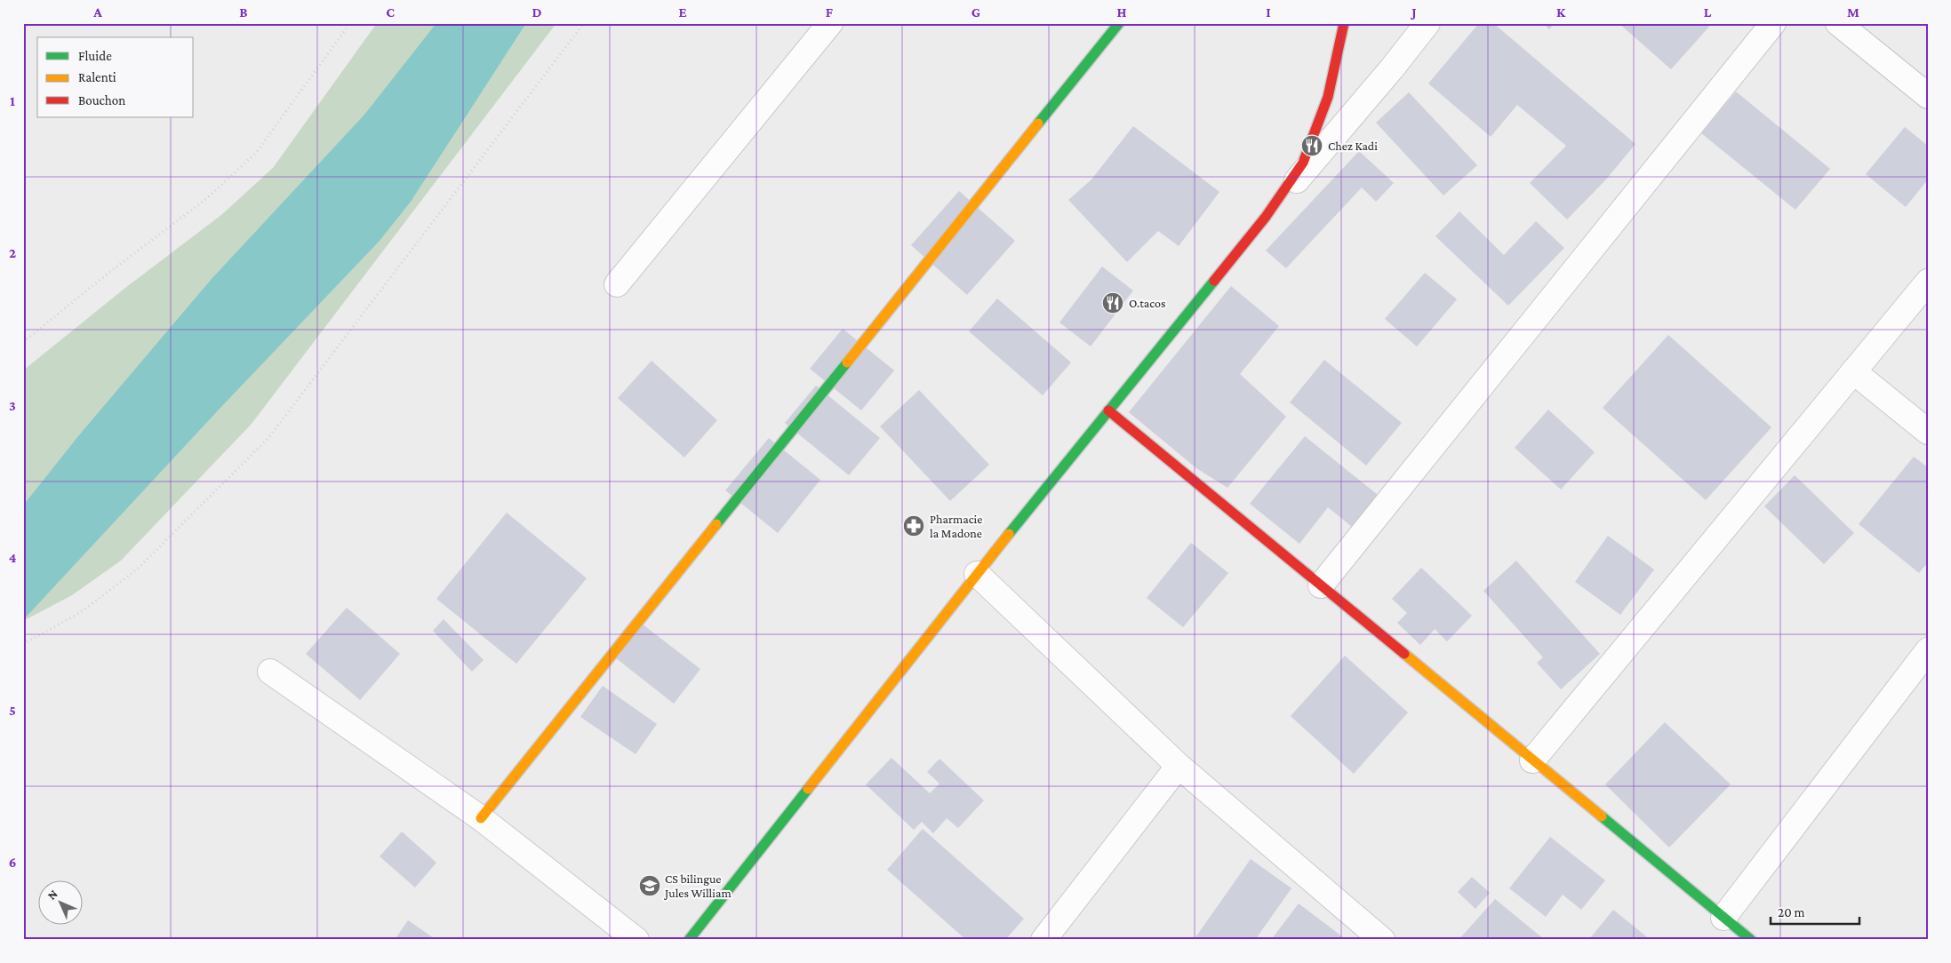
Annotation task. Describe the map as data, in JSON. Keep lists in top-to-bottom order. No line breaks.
{"places":{"restaurant":["Chez Kadi","O.tacos"],"pharmacy":["Pharmacie la Madone"],"school or university":["CS bilingue Jules William"]},"legend":["Fluide","Ralenti","Bouchon"],"scale_bar":"20 m","north":"top left","grid":{"columns":["A","B","C","D","E","F","G","H","I","J","K","L","M"],"rows":["1","2","3","4","5","6"]}}
